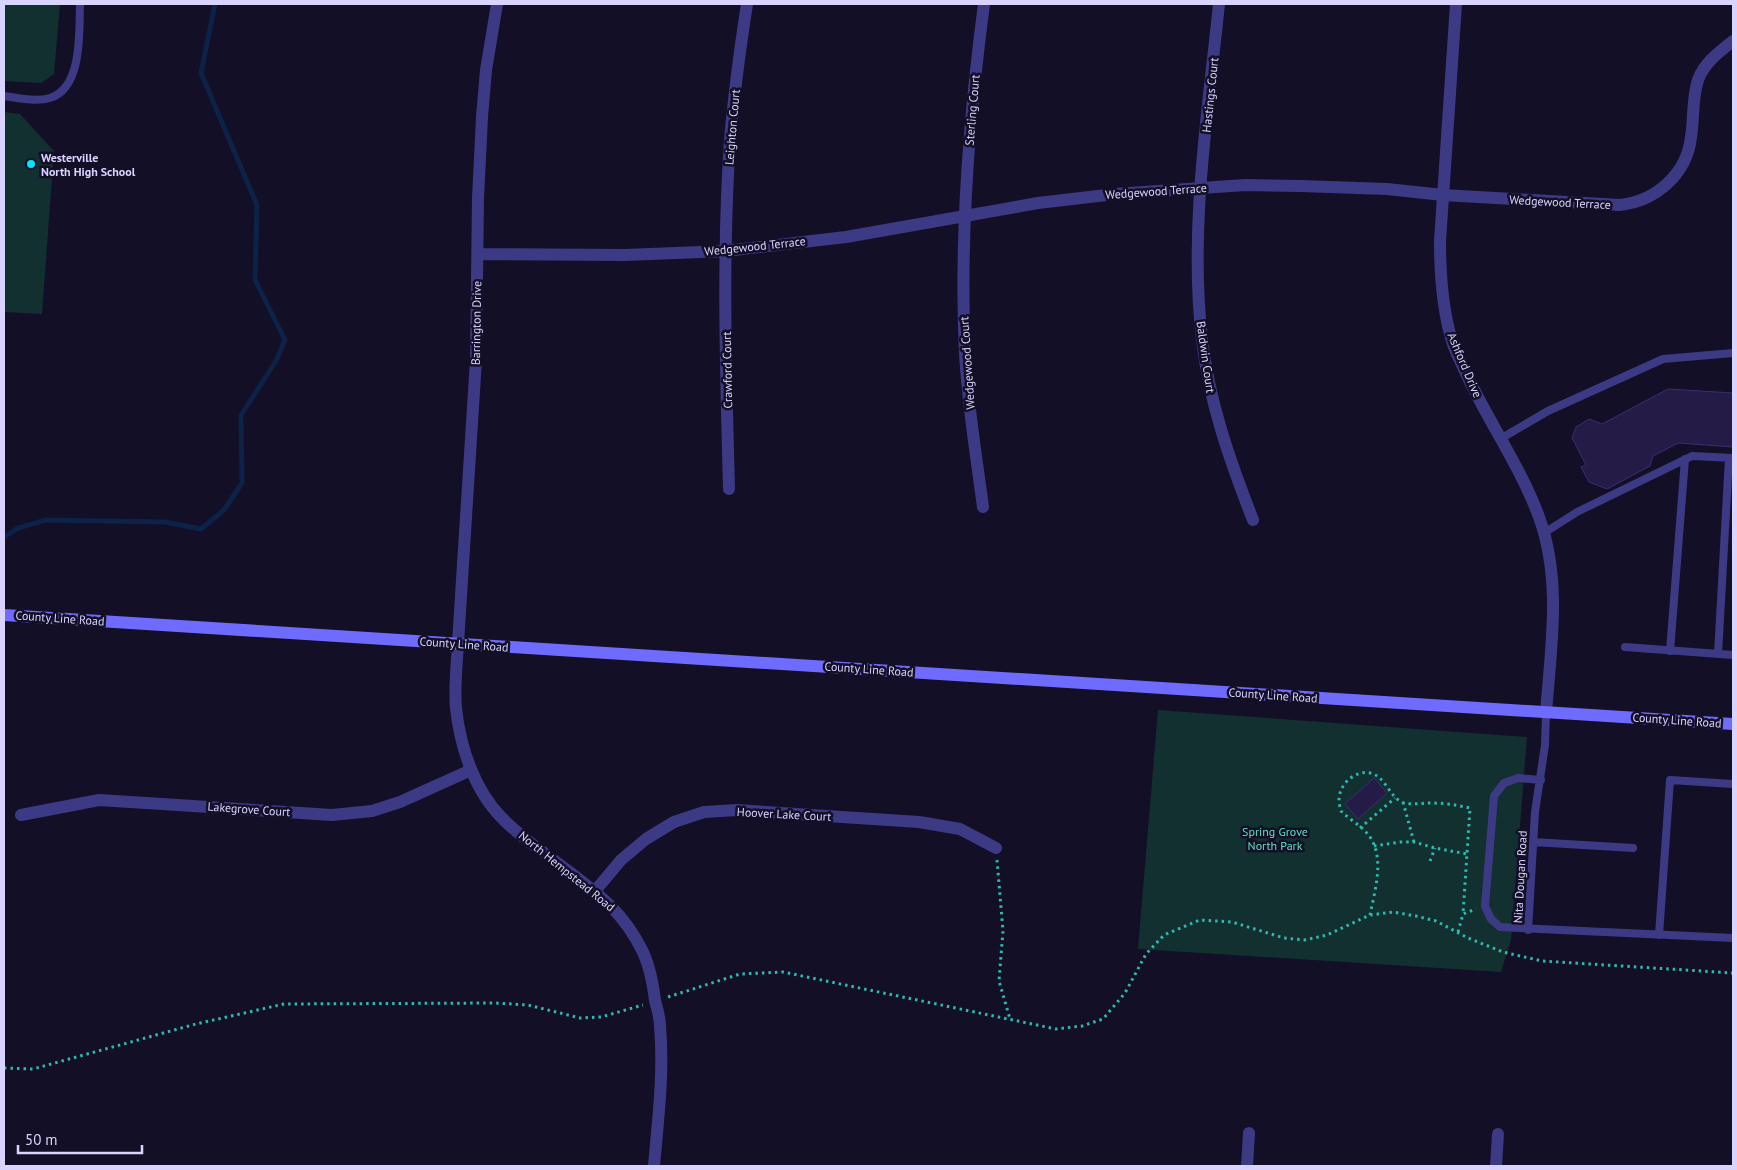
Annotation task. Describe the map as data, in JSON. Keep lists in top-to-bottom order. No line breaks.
{"streets":{"main road":["County Line Road"],"street":["Hastings Court","Sterling Court","Leighton Court","Wedgewood Terrace","Barrington Drive","Baldwin Court","Wedgewood Court","Ashford Drive","Crawford Court","Lakegrove Court","Hoover Lake Court","North Hempstead Road"],"lane":["Nita Dougan Road"]},"crossings":[["Hastings Court","Wedgewood Terrace"],["Hastings Court","Baldwin Court"],["Sterling Court","Wedgewood Terrace"],["Sterling Court","Wedgewood Court"],["Leighton Court","Wedgewood Terrace"],["Leighton Court","Crawford Court"],["Wedgewood Terrace","Barrington Drive"],["Wedgewood Terrace","Baldwin Court"],["Wedgewood Terrace","Wedgewood Court"],["Wedgewood Terrace","Ashford Drive"],["Wedgewood Terrace","Crawford Court"],["Barrington Drive","County Line Road"],["Barrington Drive","North Hempstead Road"],["Ashford Drive","County Line Road"],["Ashford Drive","Nita Dougan Road"],["County Line Road","North Hempstead Road"],["County Line Road","Nita Dougan Road"],["Lakegrove Court","North Hempstead Road"],["Hoover Lake Court","North Hempstead Road"]],"parks":["Spring Grove North Park"],"places":["Westerville North High School"],"scale_bar":"50 m"}
